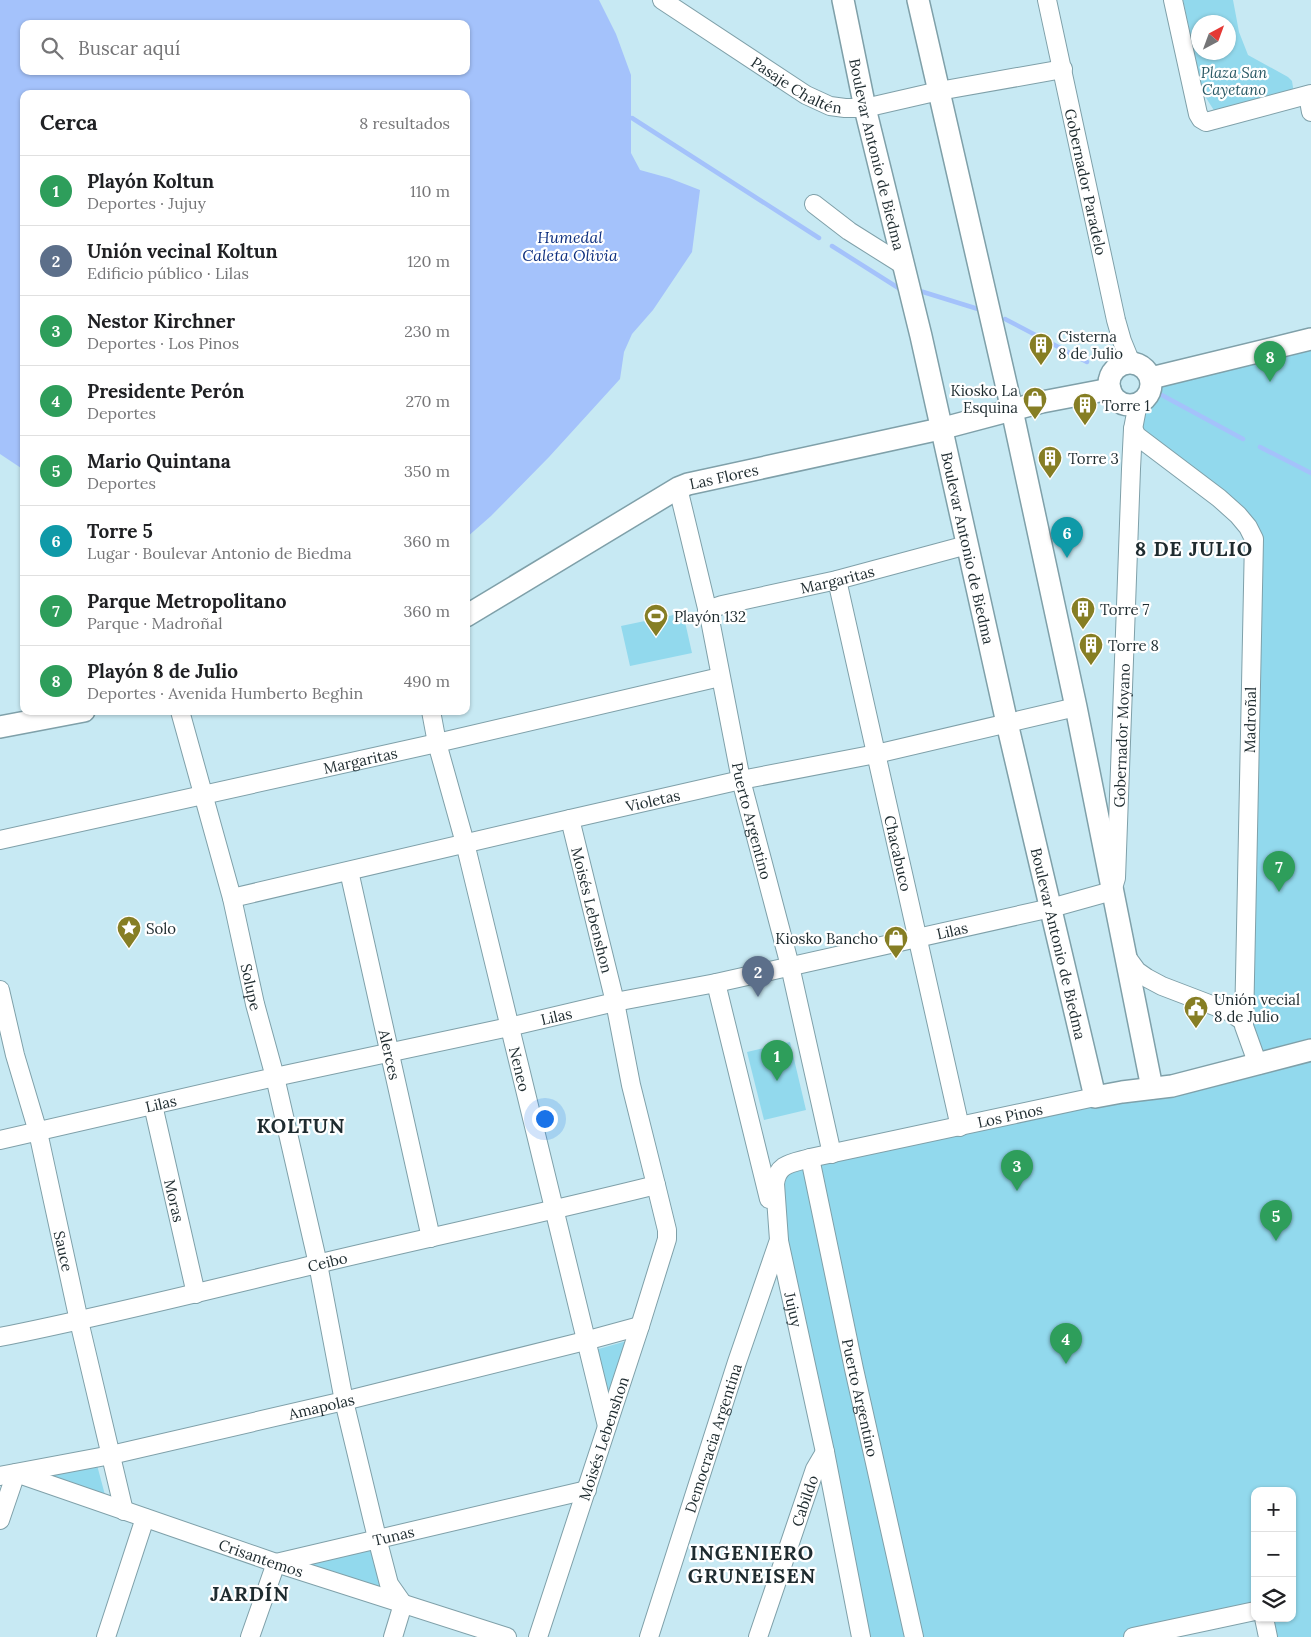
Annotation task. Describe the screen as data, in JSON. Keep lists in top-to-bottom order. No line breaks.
{"streets":{"street":["Pasaje Chaltén","Boulevar Antonio de Biedma","Gobernador Paradelo","Las Flores","Margaritas","Madroñal","Gobernador Moyano","Violetas","Puerto Argentino","Chacabuco","Moisés Lebenshon","Lilas","Solupe","Alerces","Neneo","Los Pinos","Moras","Sauce","Ceibo","Jujuy","Amapolas","Democracia Argentina","Cabildo","Tunas","Crisantemos"]},"crossings":[["Pasaje Chaltén","Boulevar Antonio de Biedma"],["Pasaje Chaltén","Gobernador Paradelo"],["Boulevar Antonio de Biedma","Las Flores"],["Boulevar Antonio de Biedma","Margaritas"],["Boulevar Antonio de Biedma","Violetas"],["Boulevar Antonio de Biedma","Lilas"],["Boulevar Antonio de Biedma","Los Pinos"],["Gobernador Paradelo","Las Flores"],["Las Flores","Puerto Argentino"],["Margaritas","Puerto Argentino"],["Margaritas","Chacabuco"],["Margaritas","Solupe"],["Margaritas","Neneo"],["Madroñal","Gobernador Moyano"],["Madroñal","Los Pinos"],["Gobernador Moyano","Lilas"],["Violetas","Puerto Argentino"],["Violetas","Chacabuco"],["Violetas","Moisés Lebenshon"],["Violetas","Solupe"],["Violetas","Alerces"],["Violetas","Neneo"],["Puerto Argentino","Lilas"],["Puerto Argentino","Los Pinos"],["Chacabuco","Lilas"],["Chacabuco","Los Pinos"],["Moisés Lebenshon","Lilas"],["Moisés Lebenshon","Neneo"],["Moisés Lebenshon","Ceibo"],["Moisés Lebenshon","Amapolas"],["Moisés Lebenshon","Tunas"],["Lilas","Solupe"],["Lilas","Alerces"],["Lilas","Neneo"],["Lilas","Moras"],["Lilas","Sauce"],["Lilas","Jujuy"],["Solupe","Ceibo"],["Solupe","Amapolas"],["Solupe","Tunas"],["Solupe","Crisantemos"],["Alerces","Ceibo"],["Neneo","Ceibo"],["Neneo","Amapolas"],["Los Pinos","Jujuy"],["Los Pinos","Democracia Argentina"],["Moras","Ceibo"],["Sauce","Ceibo"],["Sauce","Amapolas"],["Sauce","Crisantemos"],["Jujuy","Democracia Argentina"],["Jujuy","Cabildo"],["Amapolas","Crisantemos"],["Tunas","Crisantemos"]],"districts":["8 DE JULIO","KOLTUN","INGENIERO GRUNEISEN","JARDÍN"],"water":["Humedal Caleta Olivia"],"parks":["Plaza San Cayetano"],"places":{"building":["Cisterna 8 de Julio","Torre 1","Torre 3","Torre 7","Torre 8"],"shop":["Kiosko La Esquina","Kiosko Bancho"],"sports":["Playón 132"],"place":["Solo"],"public building":["Unión vecial 8 de Julio"]},"north":"top right","page":{"search":"Buscar aquí","heading":["Cerca","8 resultados"],"list":[{"mark":"1","name":"Playón Koltun","note":"Deportes · Jujuy","value":"110 m"},{"mark":"2","name":"Unión vecinal Koltun","note":"Edificio público · Lilas","value":"120 m"},{"mark":"3","name":"Nestor Kirchner","note":"Deportes · Los Pinos","value":"230 m"},{"mark":"4","name":"Presidente Perón","note":"Deportes","value":"270 m"},{"mark":"5","name":"Mario Quintana","note":"Deportes","value":"350 m"},{"mark":"6","name":"Torre 5","note":"Lugar · Boulevar Antonio de Biedma","value":"360 m"},{"mark":"7","name":"Parque Metropolitano","note":"Parque · Madroñal","value":"360 m"},{"mark":"8","name":"Playón 8 de Julio","note":"Deportes · Avenida Humberto Beghin","value":"490 m"}],"pins":["8","6","7","2","1","3","5","4"],"map_buttons":["+","−"]}}
